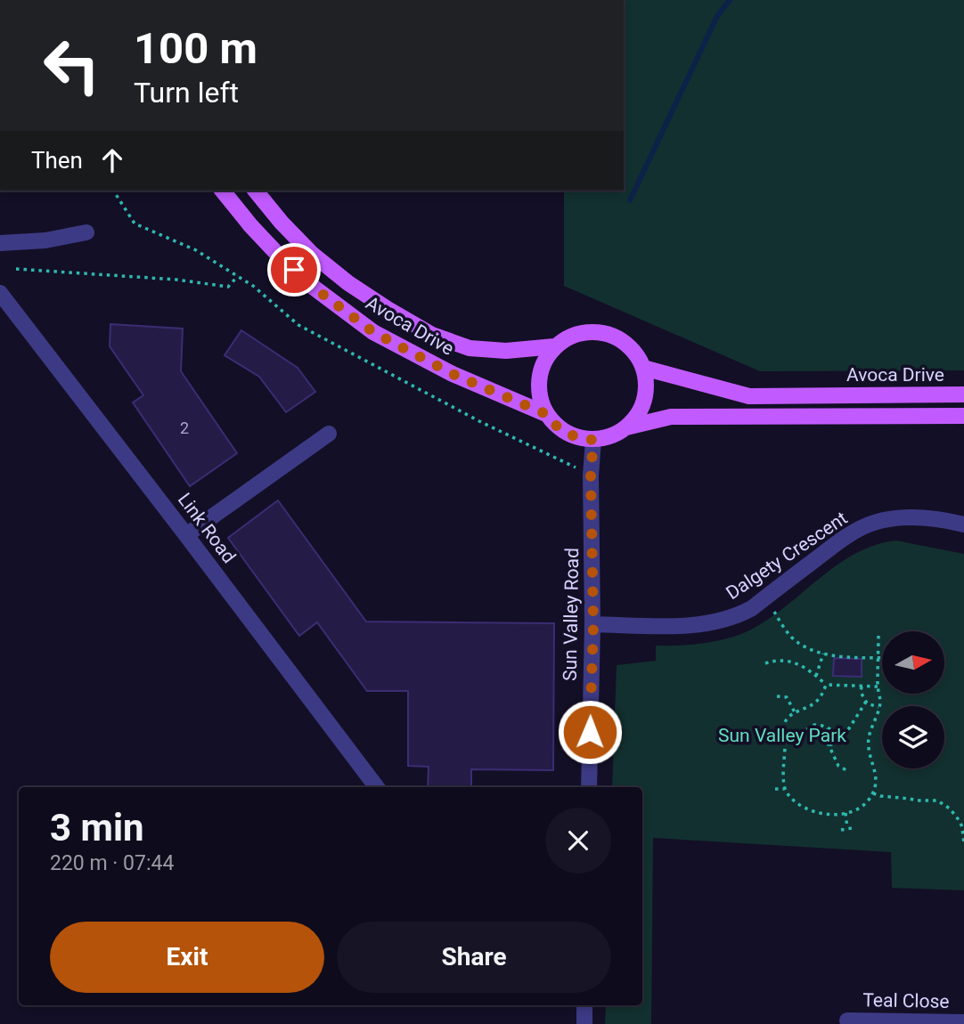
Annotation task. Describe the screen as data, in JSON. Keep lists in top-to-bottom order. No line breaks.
{"streets":{"main road":["Avoca Drive"],"street":["Link Road","Dalgety Crescent","Sun Valley Road","Teal Close"]},"crossings":[["Avoca Drive","Sun Valley Road"],["Dalgety Crescent","Sun Valley Road"]],"parks":["Sun Valley Park"],"house_numbers":["2"],"north":"right","page":{"turn":["100 m","Turn left"],"then":"Then","heading":["3 min","220 m · 07:44"],"buttons":["Exit","Share"]}}
